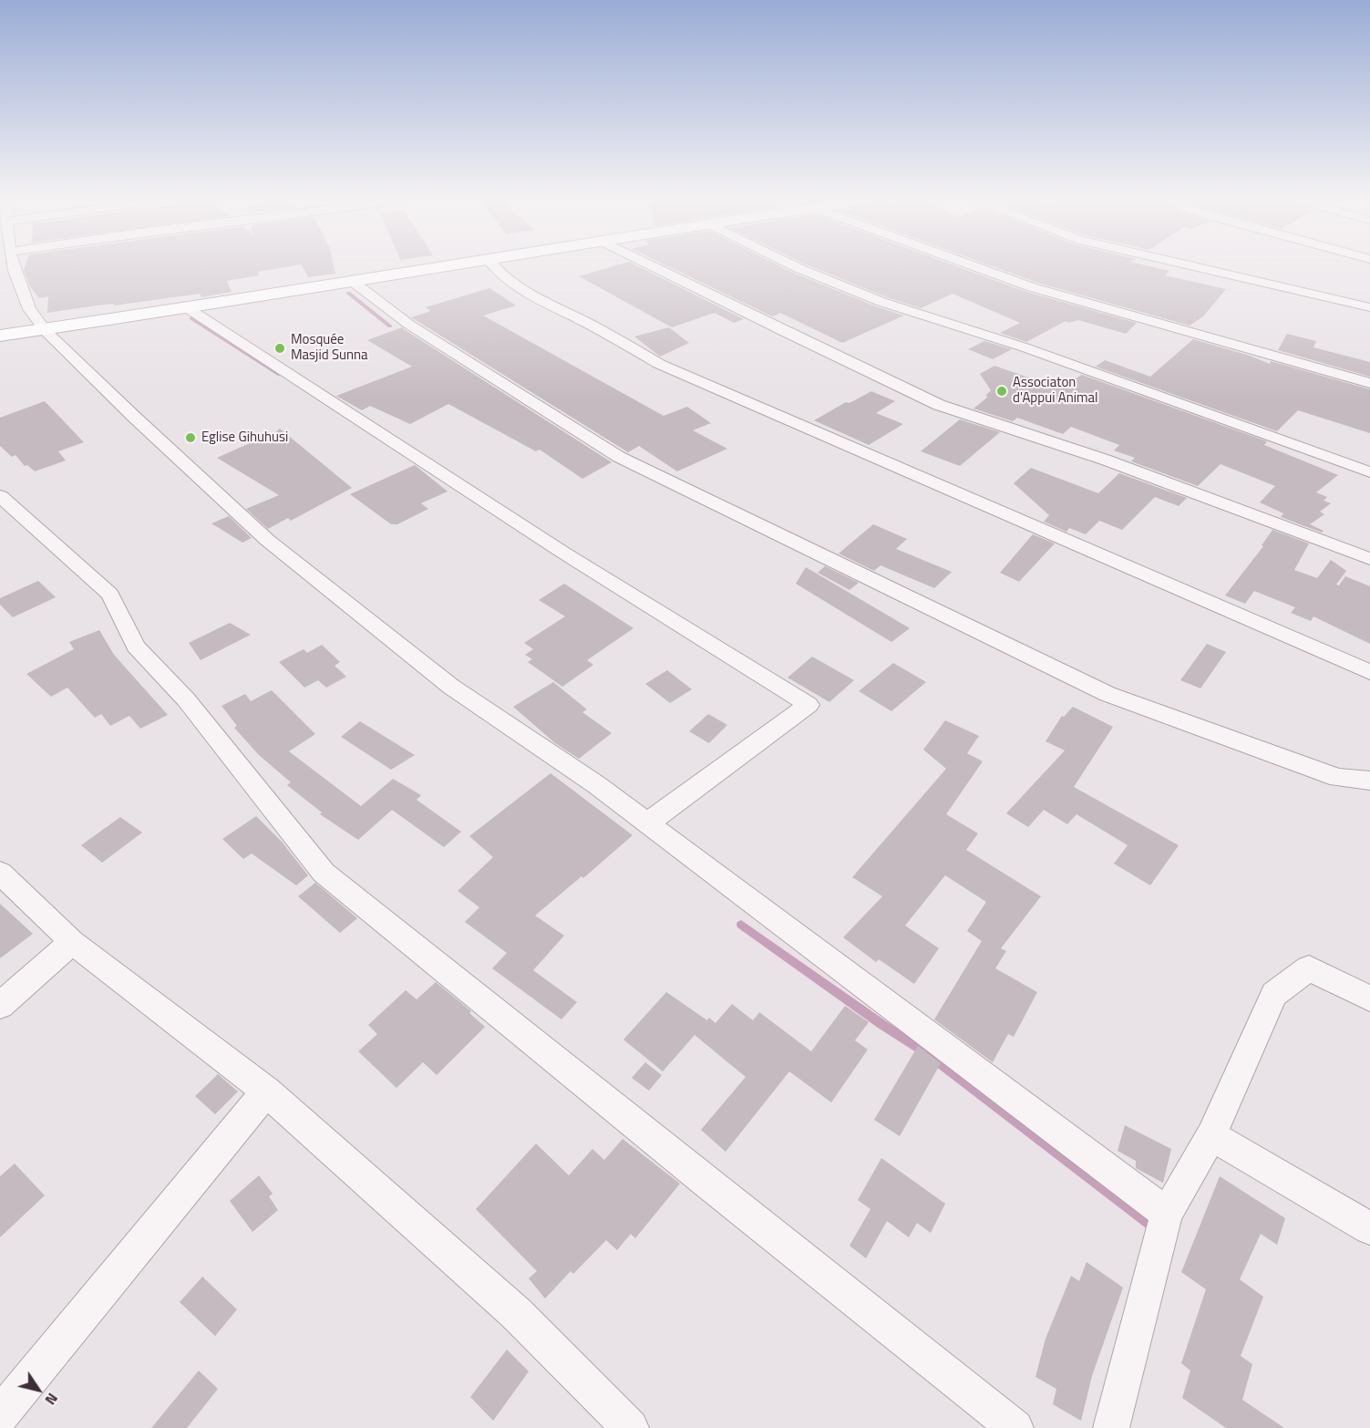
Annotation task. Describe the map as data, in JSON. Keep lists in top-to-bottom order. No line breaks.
{"places":["Mosquée Masjid Sunna","Associaton d'Appui Animal","Eglise Gihuhusi"],"north":"bottom right"}
